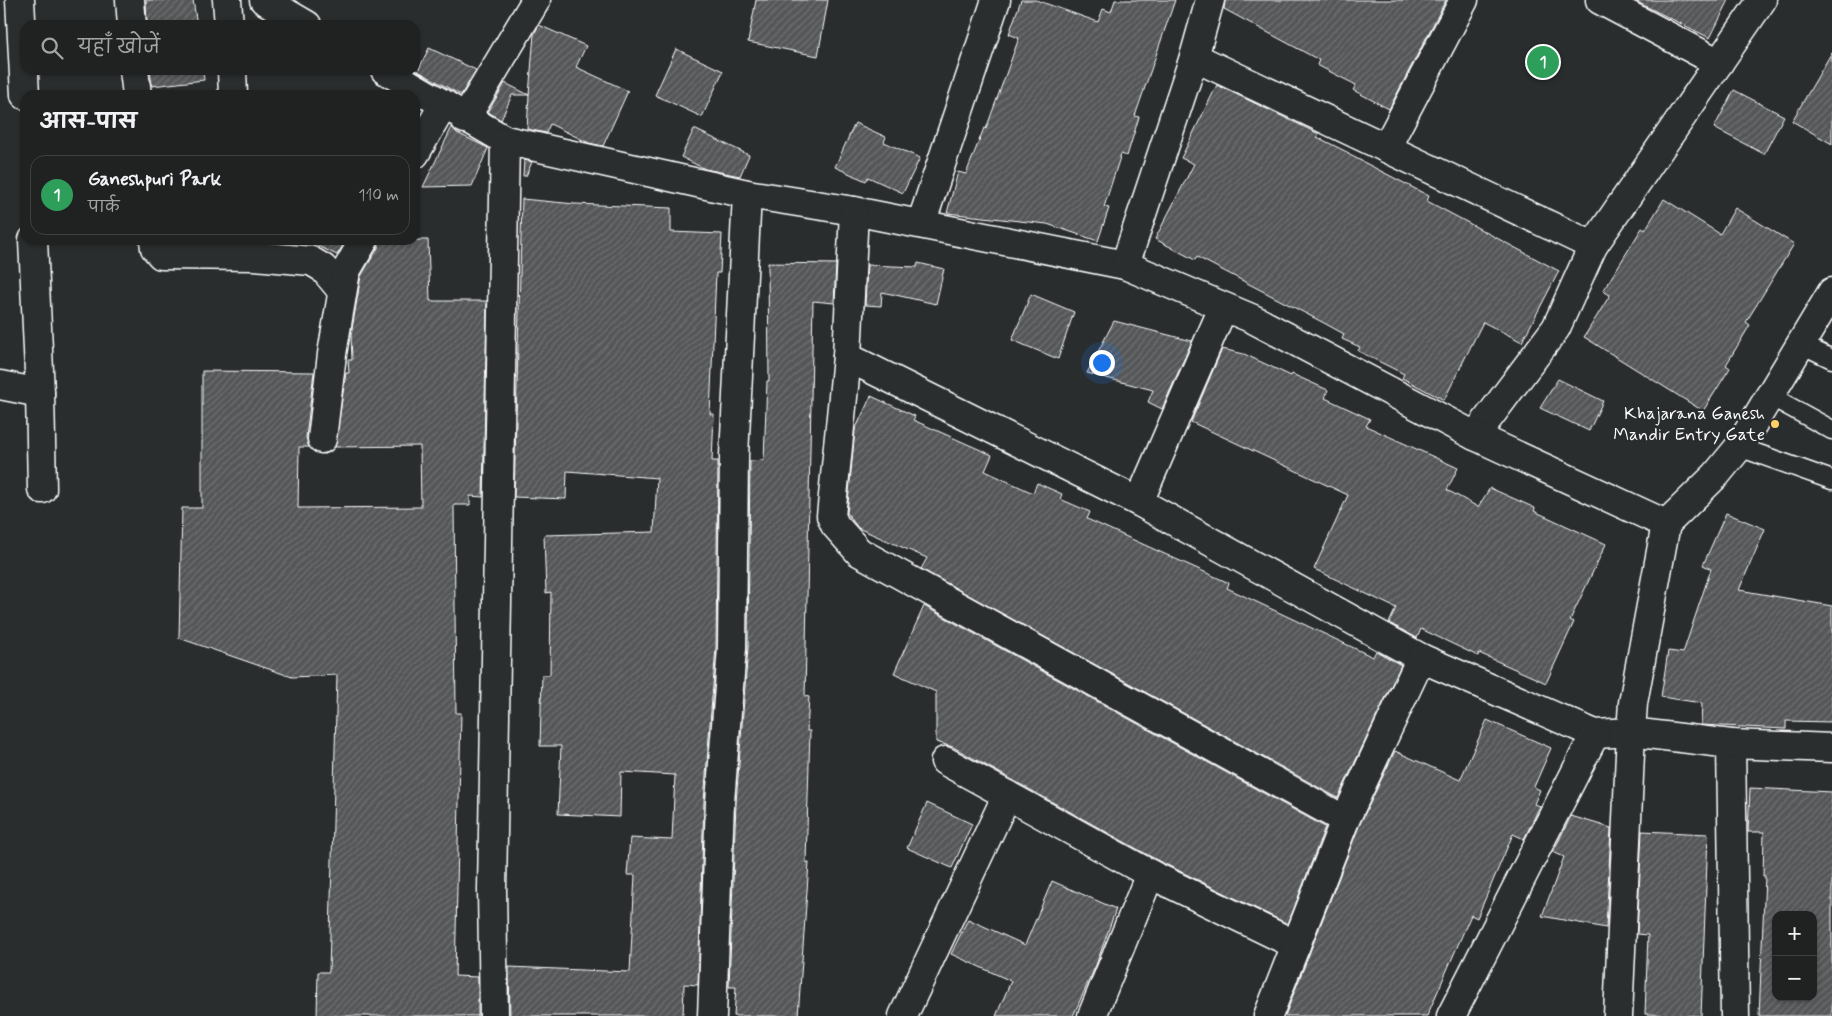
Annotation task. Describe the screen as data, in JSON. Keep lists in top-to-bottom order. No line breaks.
{"places":["Khajarana Ganesh Mandir Entry Gate"],"page":{"search":"यहाँ खोजें","pins":"1","heading":"आस-पास","list":[{"mark":"1","name":"Ganeshpuri Park","note":"पार्क","value":"110 m"}],"map_buttons":["+","−"]}}
